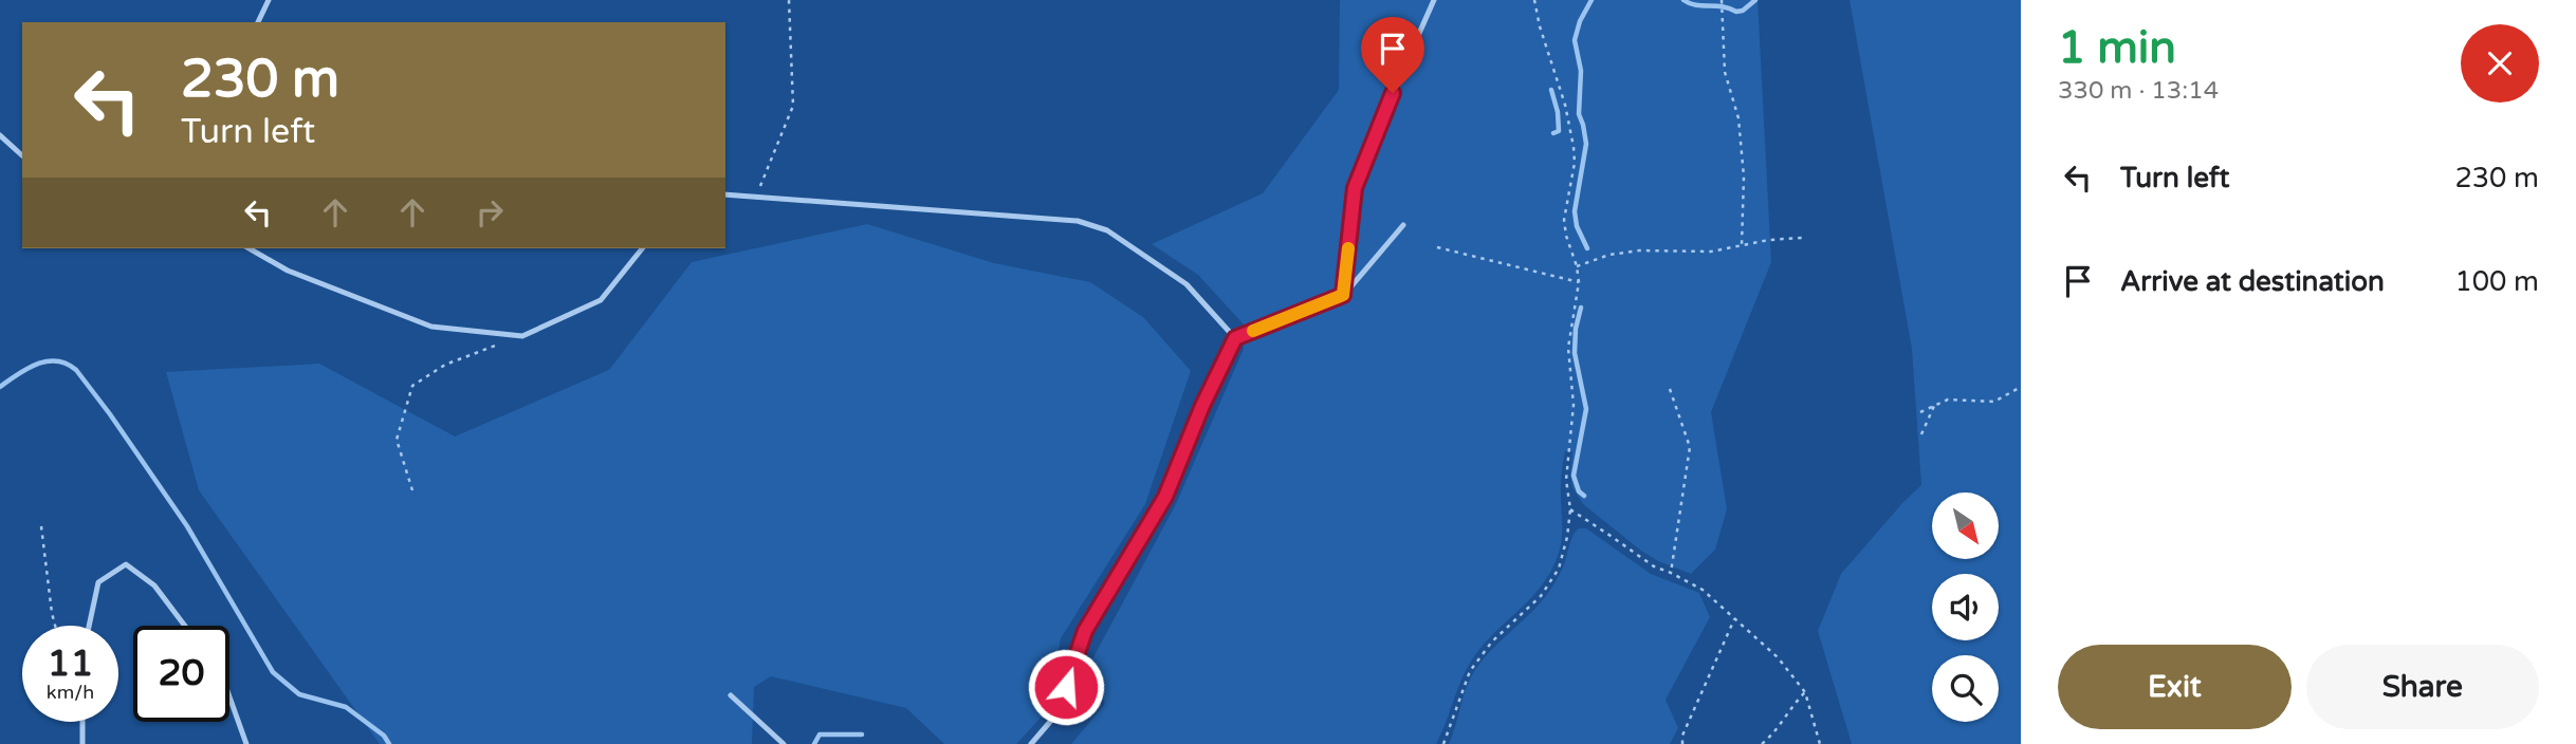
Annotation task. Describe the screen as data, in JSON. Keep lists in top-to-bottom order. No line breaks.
{"north":"bottom right","page":{"heading":["1 min","330 m · 13:14"],"turn":["230 m","Turn left"],"list":[{"name":"Turn left","value":"230 m"},{"name":"Arrive at destination","value":"100 m"}],"speed":"11 km/h","limit":"20","buttons":["Exit","Share"]}}
